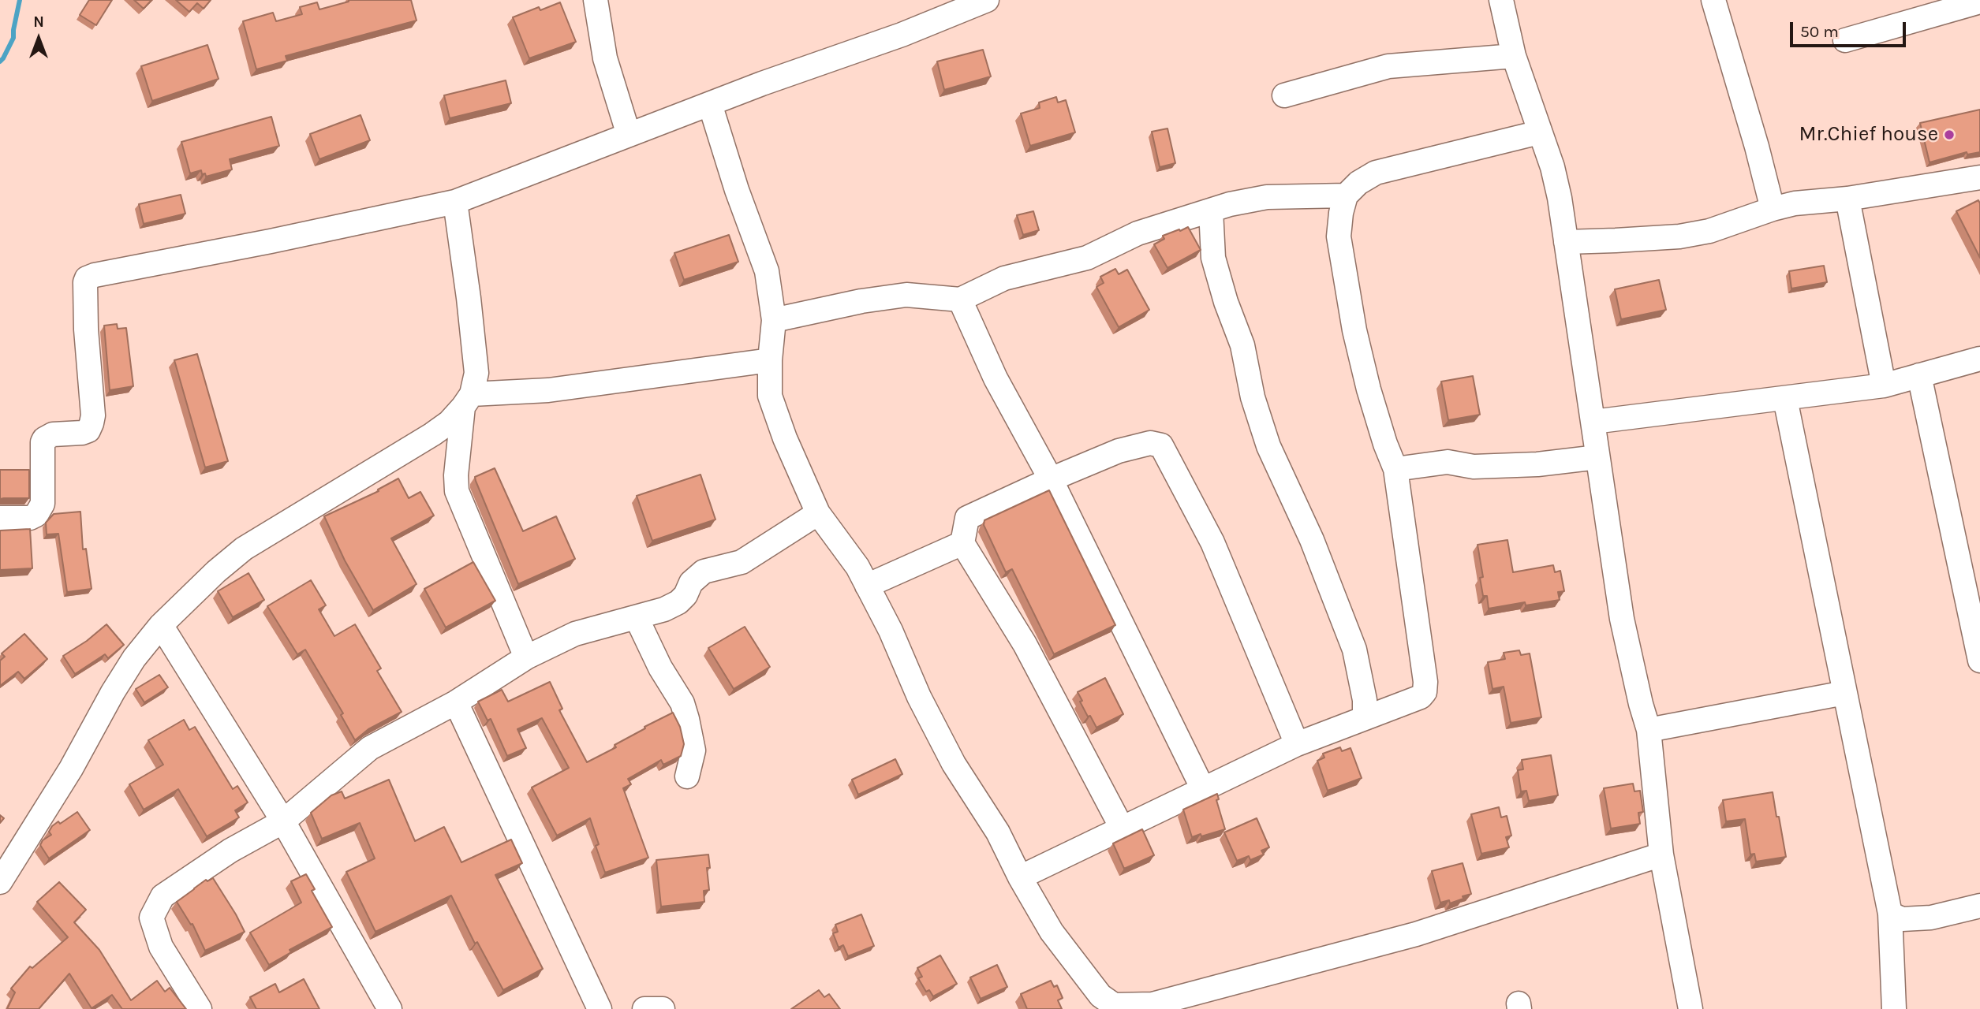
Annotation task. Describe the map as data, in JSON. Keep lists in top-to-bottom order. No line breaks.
{"places":["Mr.Chief house"],"scale_bar":"50 m","north":"top"}
